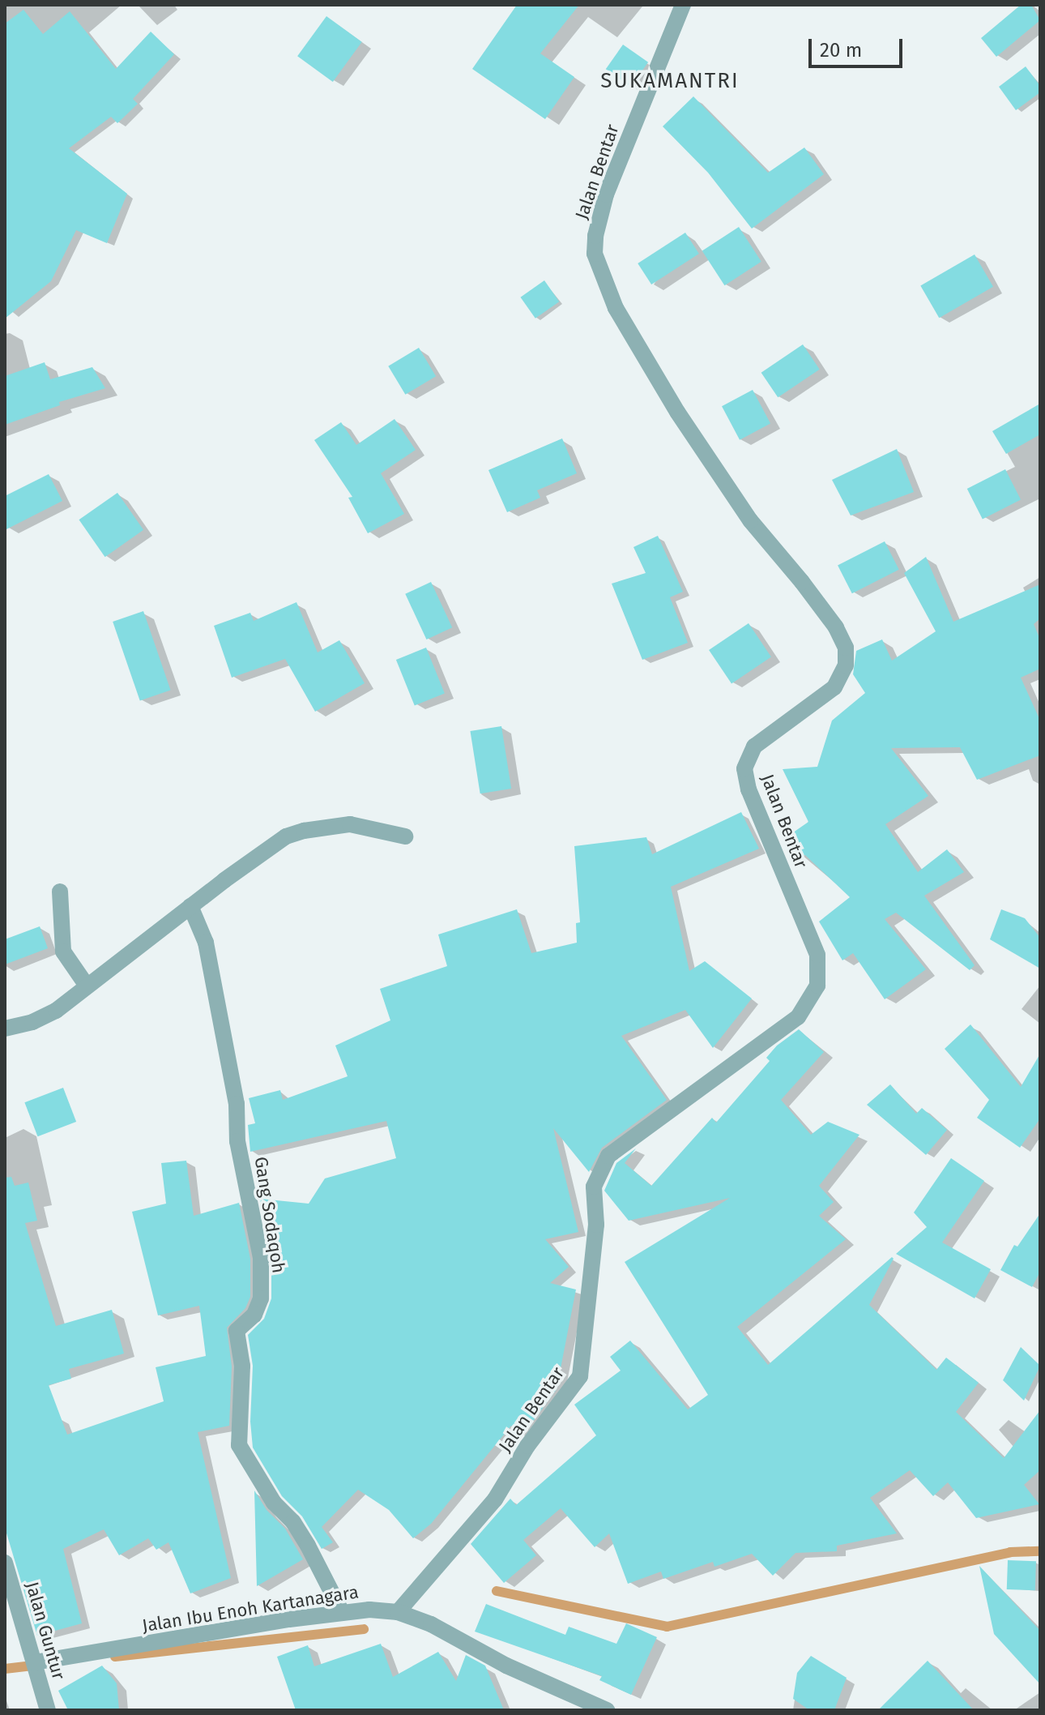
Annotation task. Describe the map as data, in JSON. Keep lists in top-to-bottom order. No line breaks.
{"streets":{"street":["Jalan Bentar","Gang Sodaqoh","Jalan Ibu Enoh Kartanagara","Jalan Guntur"]},"crossings":[["Jalan Bentar","Jalan Ibu Enoh Kartanagara"],["Gang Sodaqoh","Jalan Ibu Enoh Kartanagara"],["Jalan Ibu Enoh Kartanagara","Jalan Guntur"]],"districts":["SUKAMANTRI"],"scale_bar":"20 m"}
